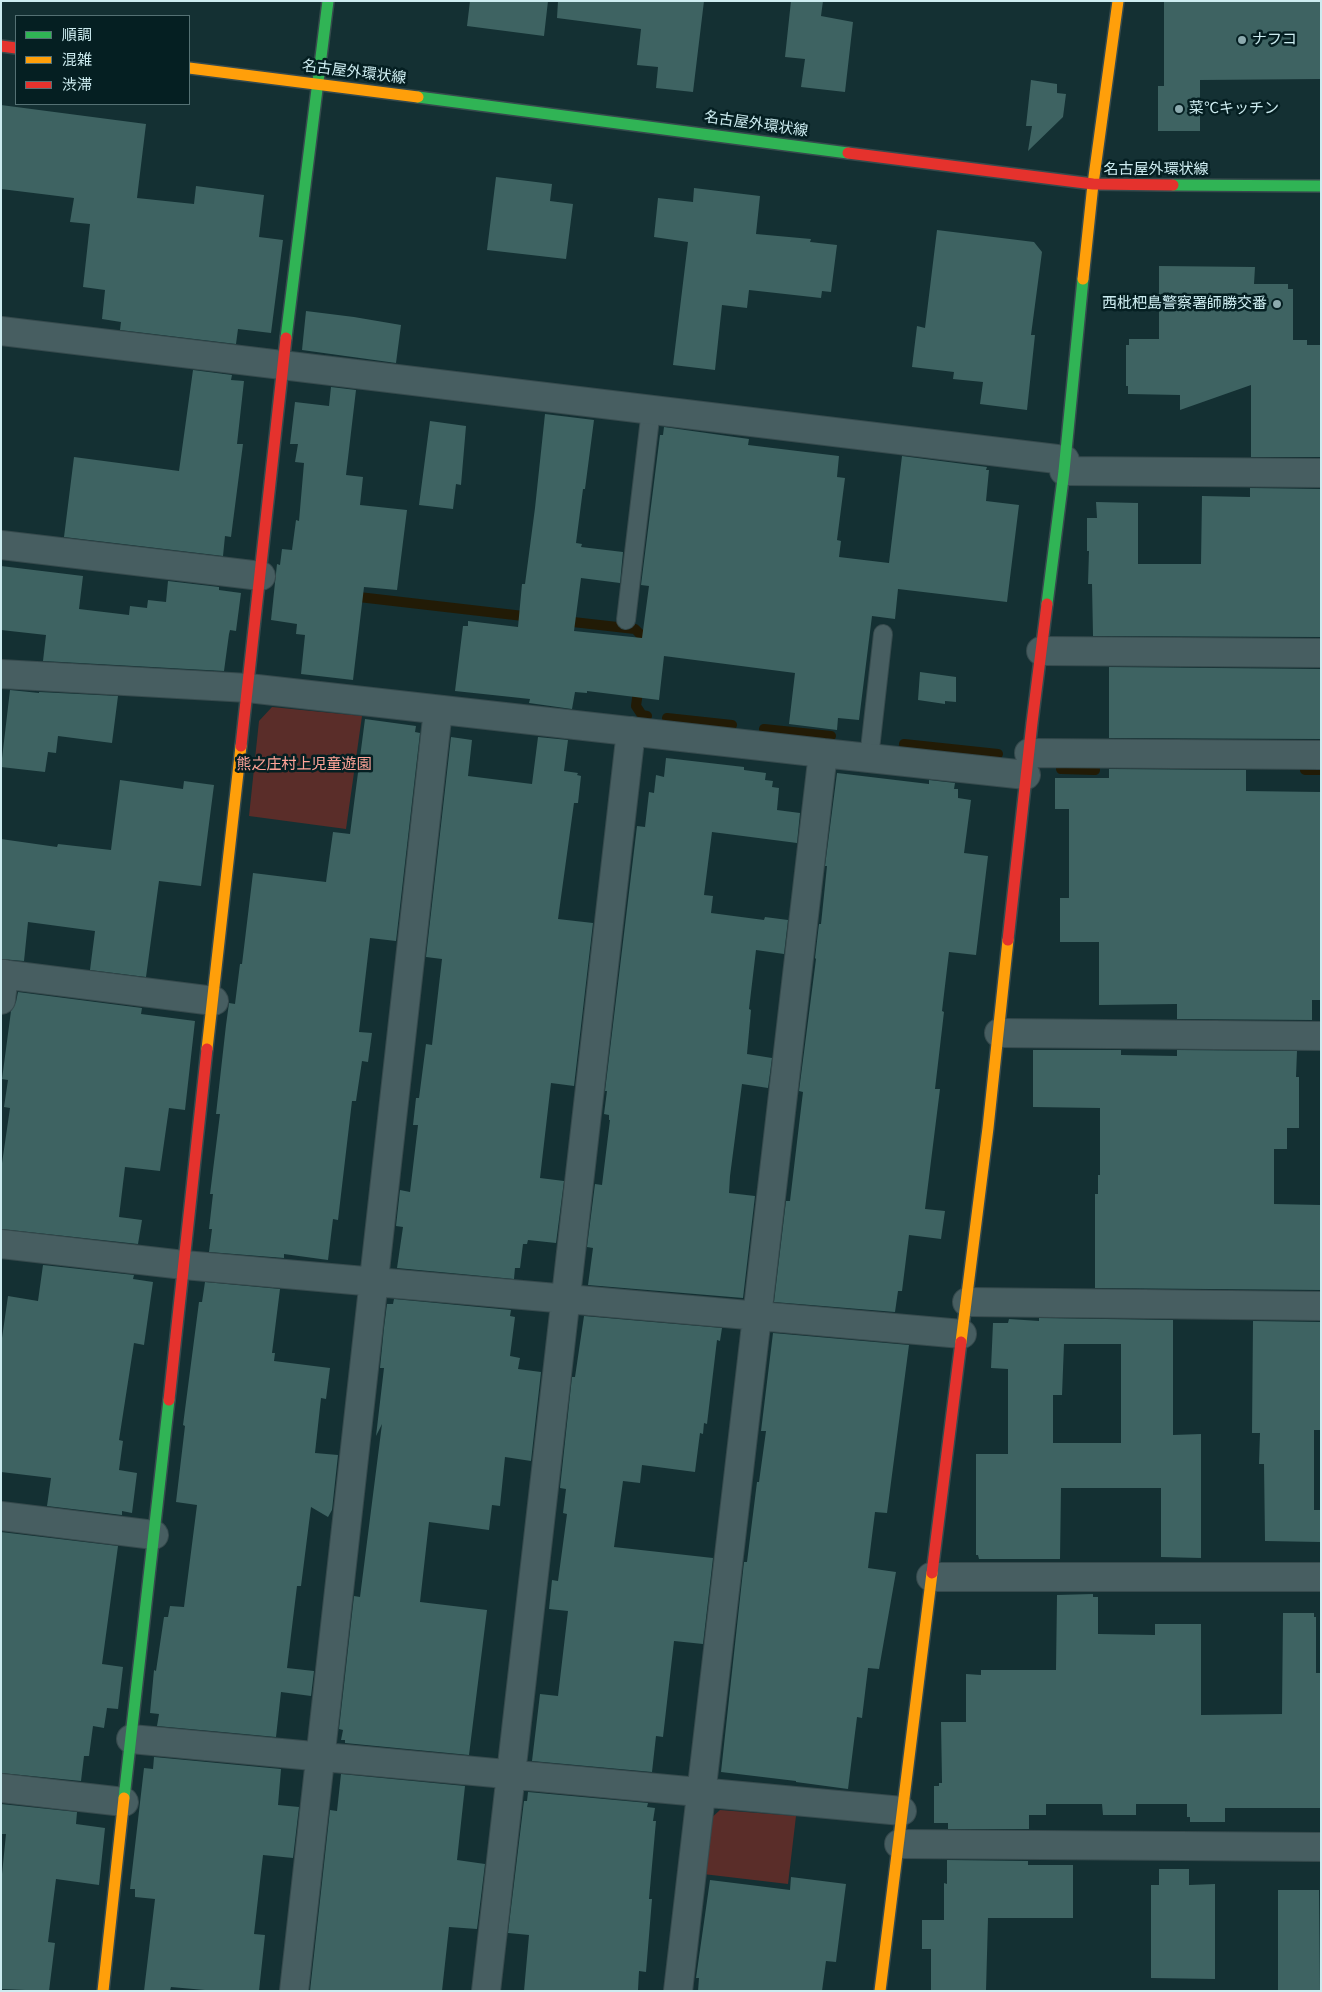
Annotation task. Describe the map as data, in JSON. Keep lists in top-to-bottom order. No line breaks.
{"streets":{"street":["名古屋外環状線"]},"parks":["熊之庄村上児童遊園"],"places":["ナフコ","菜℃キッチン","西枇杷島警察署師勝交番"],"legend":["順調","混雑","渋滞"]}
